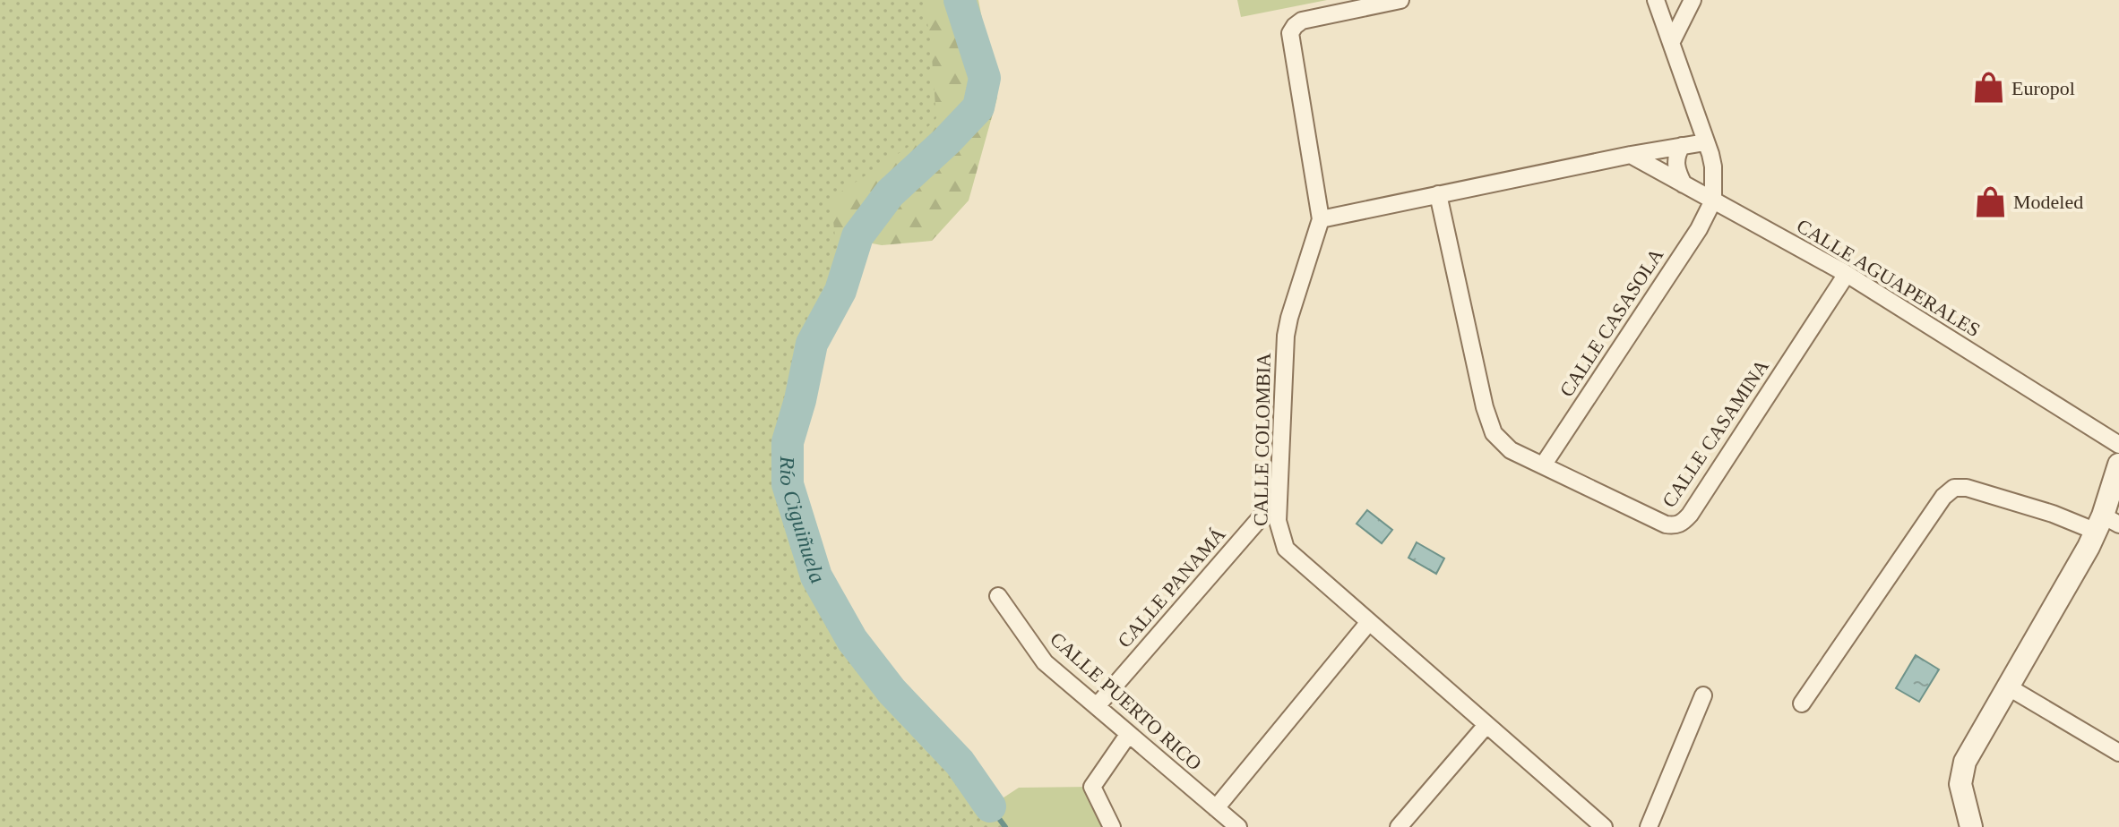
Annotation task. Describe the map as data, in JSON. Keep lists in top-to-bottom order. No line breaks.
{"streets":{"street":["CALLE AGUAPERALES","CALLE CASASOLA","CALLE CASAMINA","CALLE COLOMBIA","CALLE PANAMÁ","CALLE PUERTO RICO"]},"crossings":[["CALLE AGUAPERALES","CALLE CASASOLA"],["CALLE AGUAPERALES","CALLE CASAMINA"],["CALLE CASASOLA","CALLE CASAMINA"],["CALLE COLOMBIA","CALLE PANAMÁ"],["CALLE PANAMÁ","CALLE PUERTO RICO"]],"water":["Río Ciguiñuela"],"places":{"shop":["Europol","Modeled"]}}
